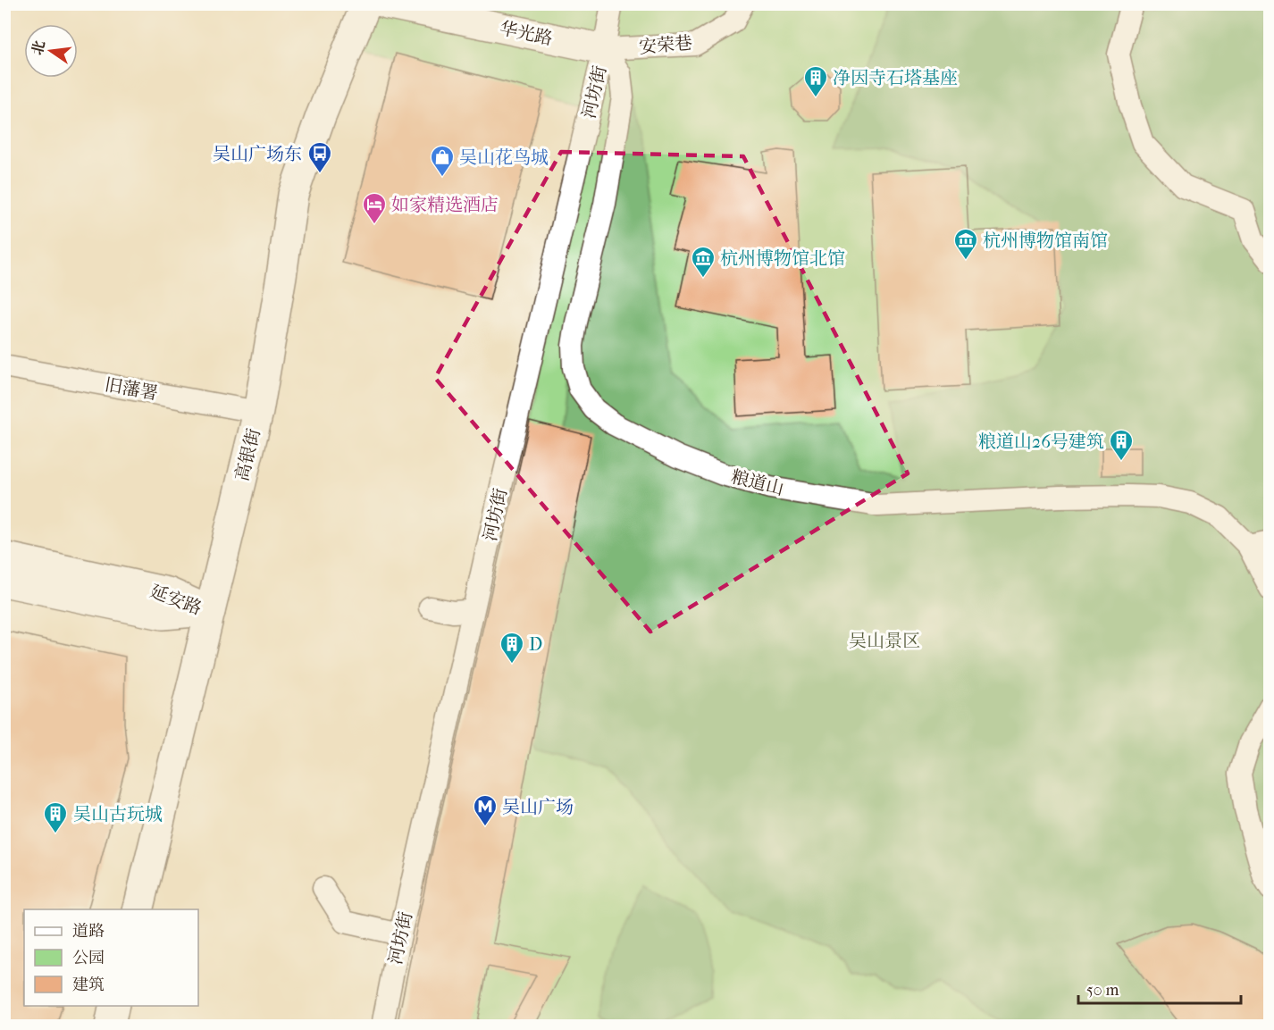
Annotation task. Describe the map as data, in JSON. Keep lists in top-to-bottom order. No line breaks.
{"streets":{"street":["华光路","安荣巷","河坊街","旧藩署","高银街","粮道山","延安路"]},"crossings":[["华光路","安荣巷"],["华光路","河坊街"],["华光路","粮道山"],["安荣巷","河坊街"],["安荣巷","粮道山"],["河坊街","粮道山"],["旧藩署","高银街"],["高银街","延安路"]],"parks":["吴山景区"],"places":{"building":["净因寺石塔基座","粮道山26号建筑","D","吴山古玩城"],"bus stop":["吴山广场东"],"shop":["吴山花鸟城"],"hotel":["如家精选酒店"],"museum":["杭州博物馆南馆","杭州博物馆北馆"],"metro station":["吴山广场"]},"legend":["道路","公园","建筑"],"scale_bar":"50 m","north":"left"}
